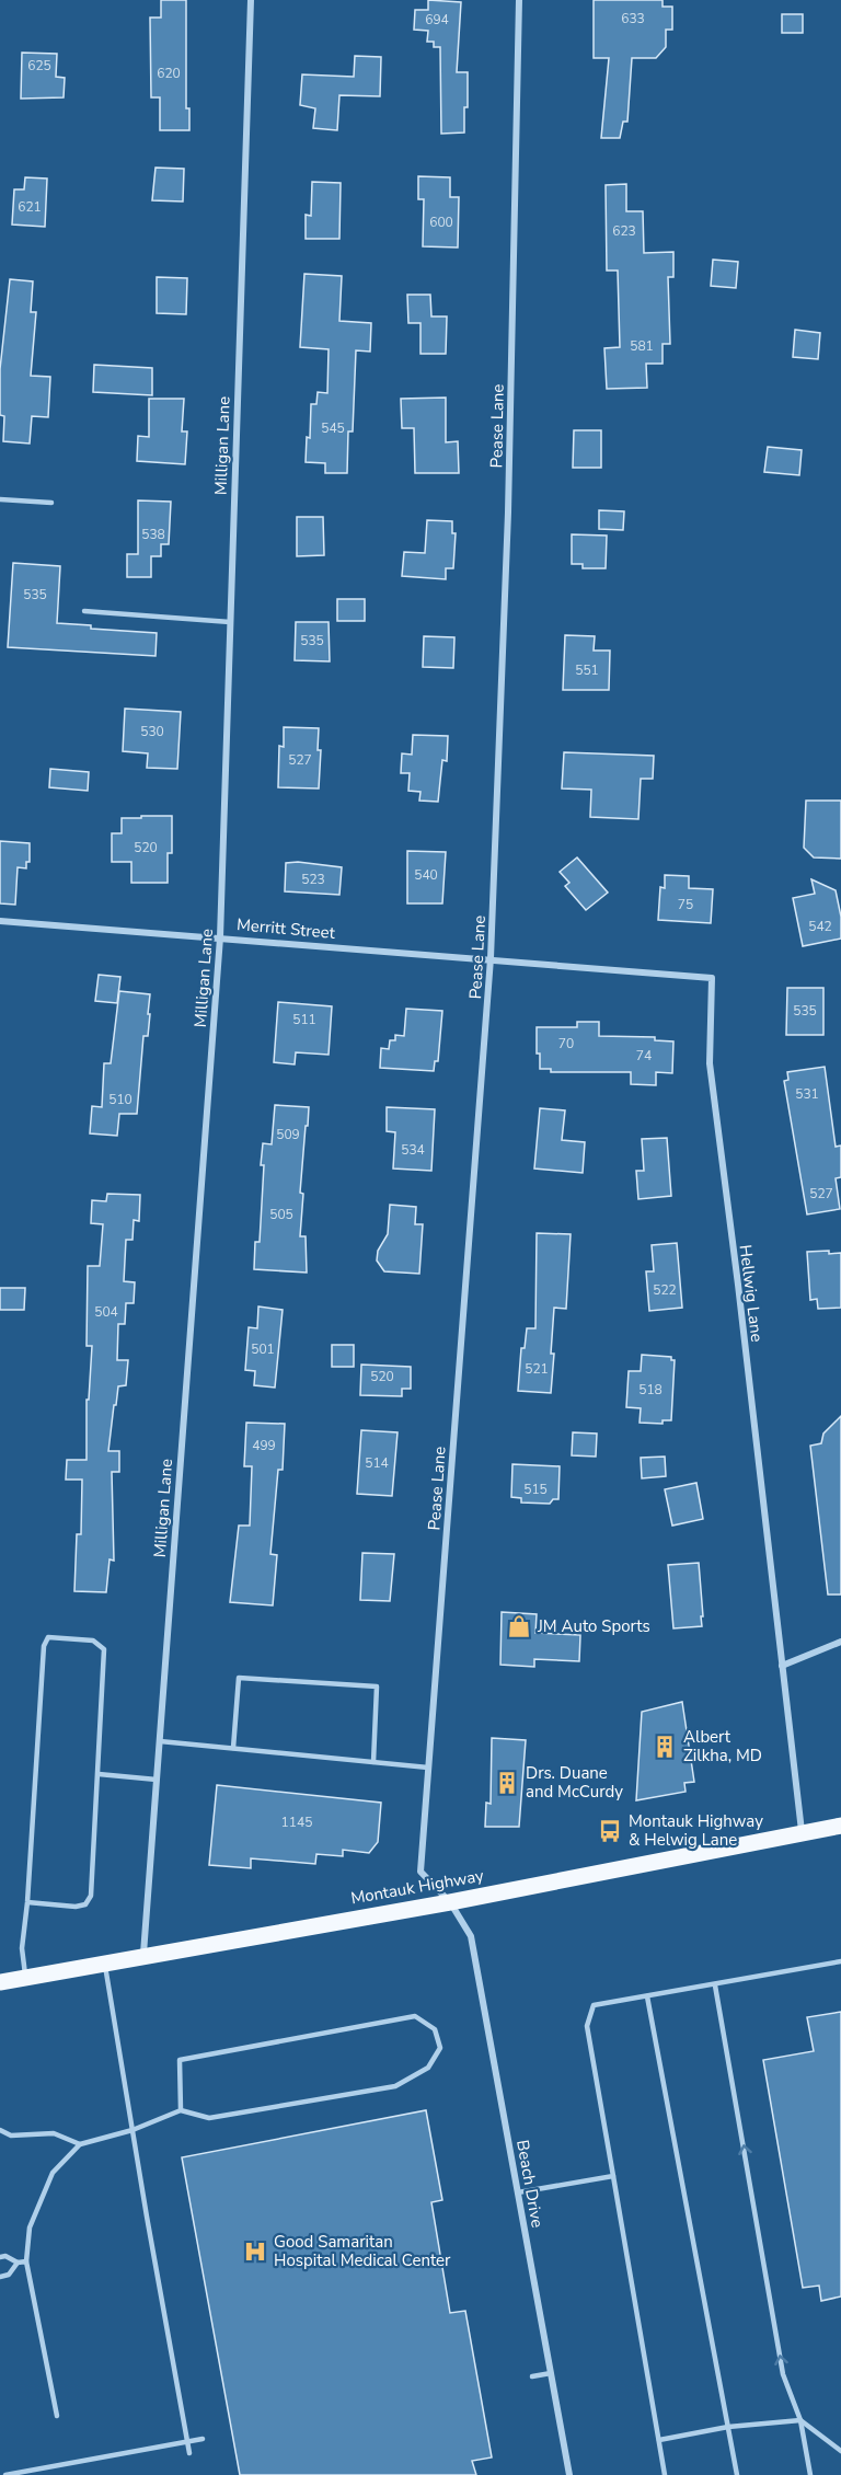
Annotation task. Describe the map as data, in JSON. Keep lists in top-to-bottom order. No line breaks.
{"streets":{"main road":["Montauk Highway"],"street":["Pease Lane","Milligan Lane","Merritt Street","Hellwig Lane","Beach Drive"]},"crossings":[["Pease Lane","Merritt Street"],["Pease Lane","Hellwig Lane"],["Pease Lane","Montauk Highway"],["Pease Lane","Beach Drive"],["Milligan Lane","Merritt Street"],["Milligan Lane","Montauk Highway"],["Merritt Street","Hellwig Lane"],["Hellwig Lane","Montauk Highway"],["Montauk Highway","Beach Drive"]],"places":{"shop":["JM Auto Sports"],"building":["Albert Zilkha, MD","Drs. Duane and McCurdy"],"bus stop":["Montauk Highway & Helwig Lane"],"hospital":["Good Samaritan Hospital Medical Center"]},"house_numbers":["633","694","625","620","621","600","623","581","545","538","535","535","551","530","527","520","540","523","75","542","535","511","70","74","531","510","509","534","527","505","522","504","501","521","520","518","499","514","515","1145"]}
